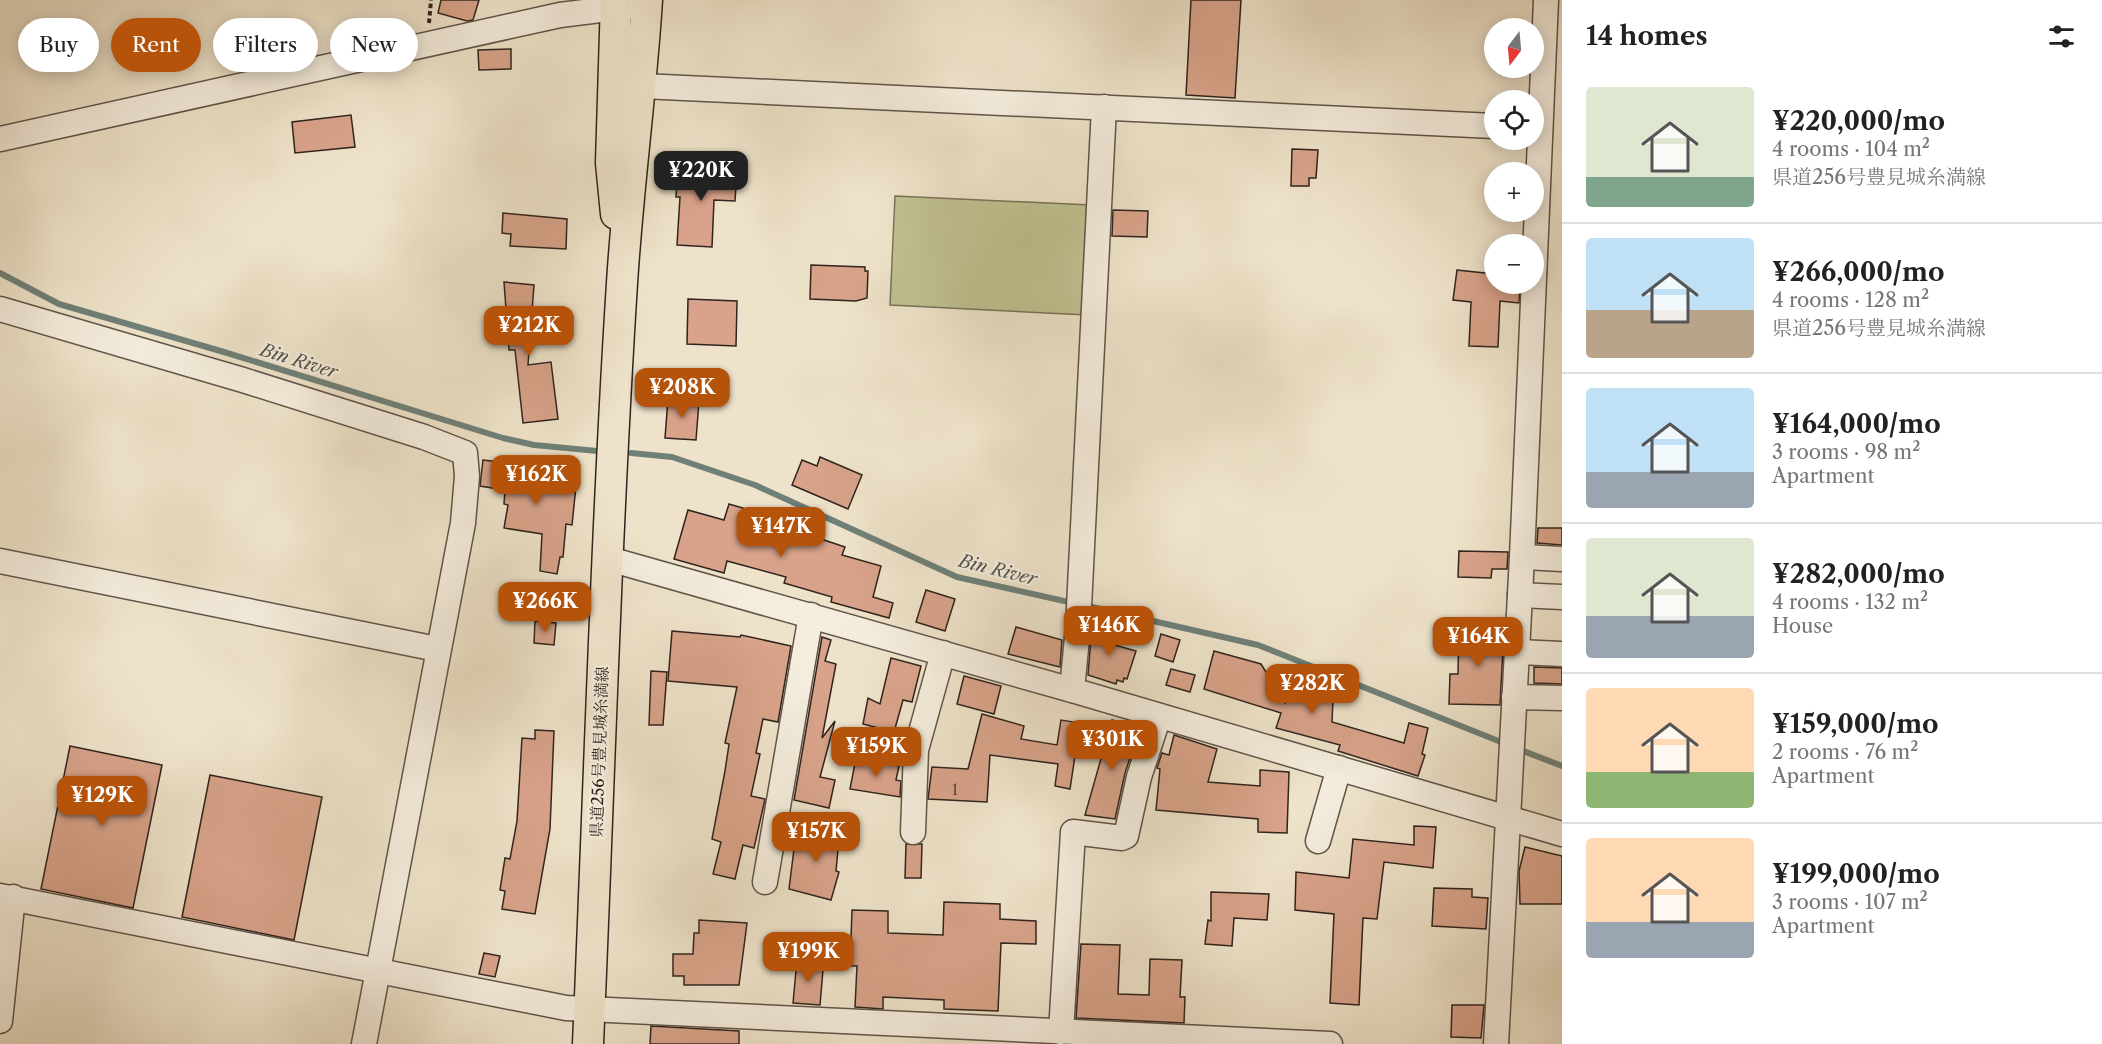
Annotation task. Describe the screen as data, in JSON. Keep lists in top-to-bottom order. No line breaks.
{"streets":{"main road":["県道256号豊見城糸満線"]},"water":["Bin River"],"house_numbers":["1"],"north":"bottom","page":{"heading":"14 homes","map_buttons":["+","−"],"chip":["Buy","Rent","Filters","New"],"list":[{"name":"¥220,000/mo","note":"4 rooms · 104 m² · 県道256号豊見城糸満線"},{"name":"¥266,000/mo","note":"4 rooms · 128 m² · 県道256号豊見城糸満線"},{"name":"¥164,000/mo","note":"3 rooms · 98 m² · Apartment"},{"name":"¥282,000/mo","note":"4 rooms · 132 m² · House"},{"name":"¥159,000/mo","note":"2 rooms · 76 m² · Apartment"},{"name":"¥199,000/mo","note":"3 rooms · 107 m² · Apartment"}],"price":["¥220K","¥212K","¥208K","¥162K","¥147K","¥266K","¥146K","¥164K","¥282K","¥301K","¥159K","¥129K","¥157K","¥199K"]}}
